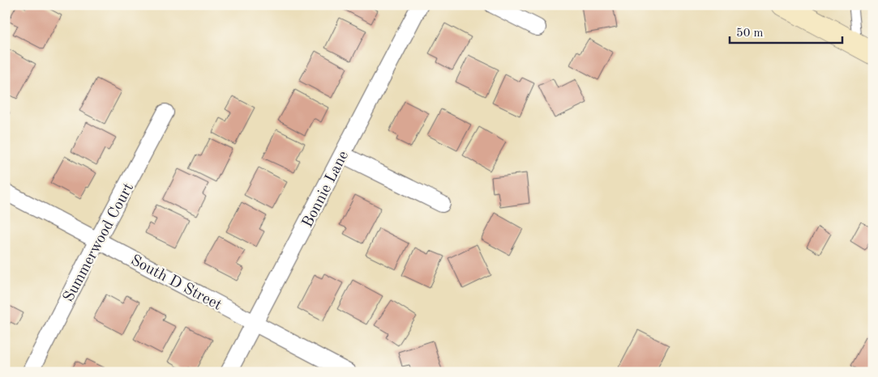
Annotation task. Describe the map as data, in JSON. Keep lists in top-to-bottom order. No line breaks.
{"streets":{"street":["Bonnie Lane","Summerwood Court","South D Street"]},"crossings":[["Bonnie Lane","South D Street"],["Summerwood Court","South D Street"]],"scale_bar":"50 m"}
